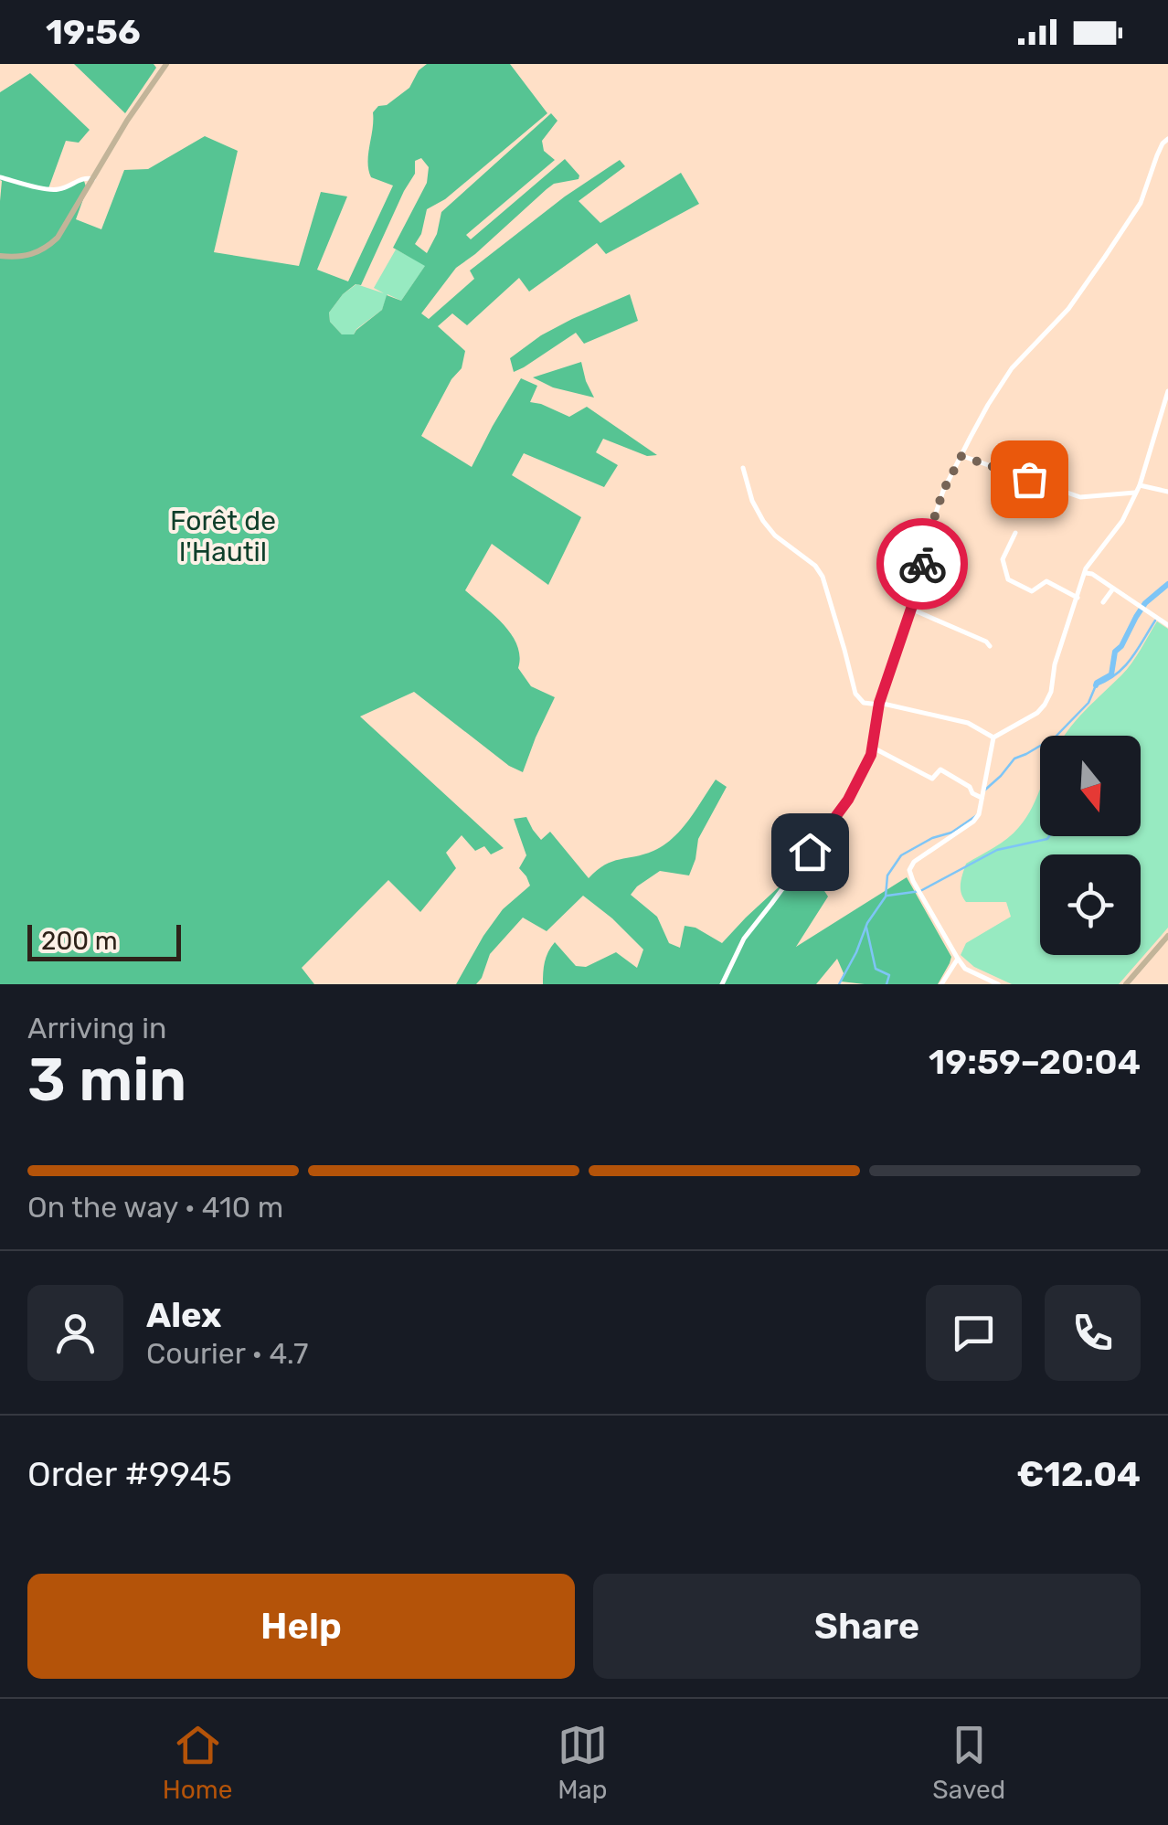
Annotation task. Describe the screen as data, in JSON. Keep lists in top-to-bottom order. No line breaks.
{"parks":["Forêt de l'Hautil"],"scale_bar":"200 m","north":"bottom","page":{"status":"19:56","scale":"200 m","heading":["3 min","Arriving in","19:59–20:04"],"panel":["Alex","Courier · 4.7","Order #9945","€12.04"],"bar":"On the way · 410 m","buttons":["Help","Share"],"tabs":["Home","Map","Saved"]}}
